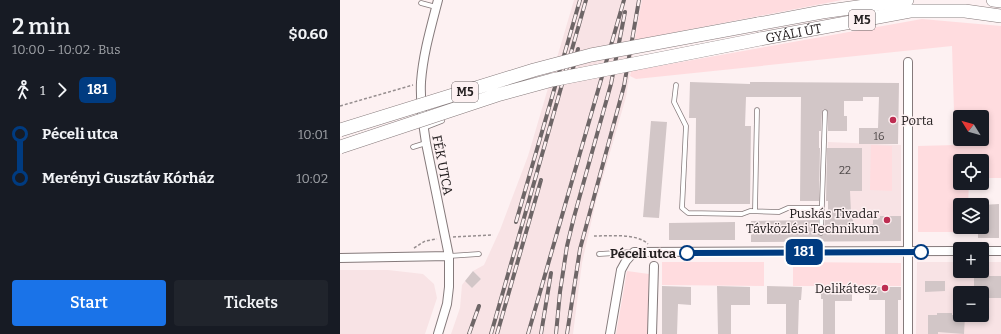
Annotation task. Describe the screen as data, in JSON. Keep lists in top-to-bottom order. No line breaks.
{"streets":{"main road":["M5","GYÁLI ÚT"],"street":["FÉK UTCA"]},"places":["Porta","Puskás Tivadar Távközlési Technikum","Péceli utca","Delikátesz"],"lines":["bus line 181"],"house_numbers":["16","22"],"north":"top left","page":{"heading":["2 min","10:00 – 10:02 · Bus","$0.60"],"on_map":"181","legs":["1","181"],"map_buttons":["+","−"],"list":[{"name":"Péceli utca","value":"10:01"},{"name":"Merényi Gusztáv Kórház","value":"10:02"}],"buttons":["Start","Tickets"]}}
